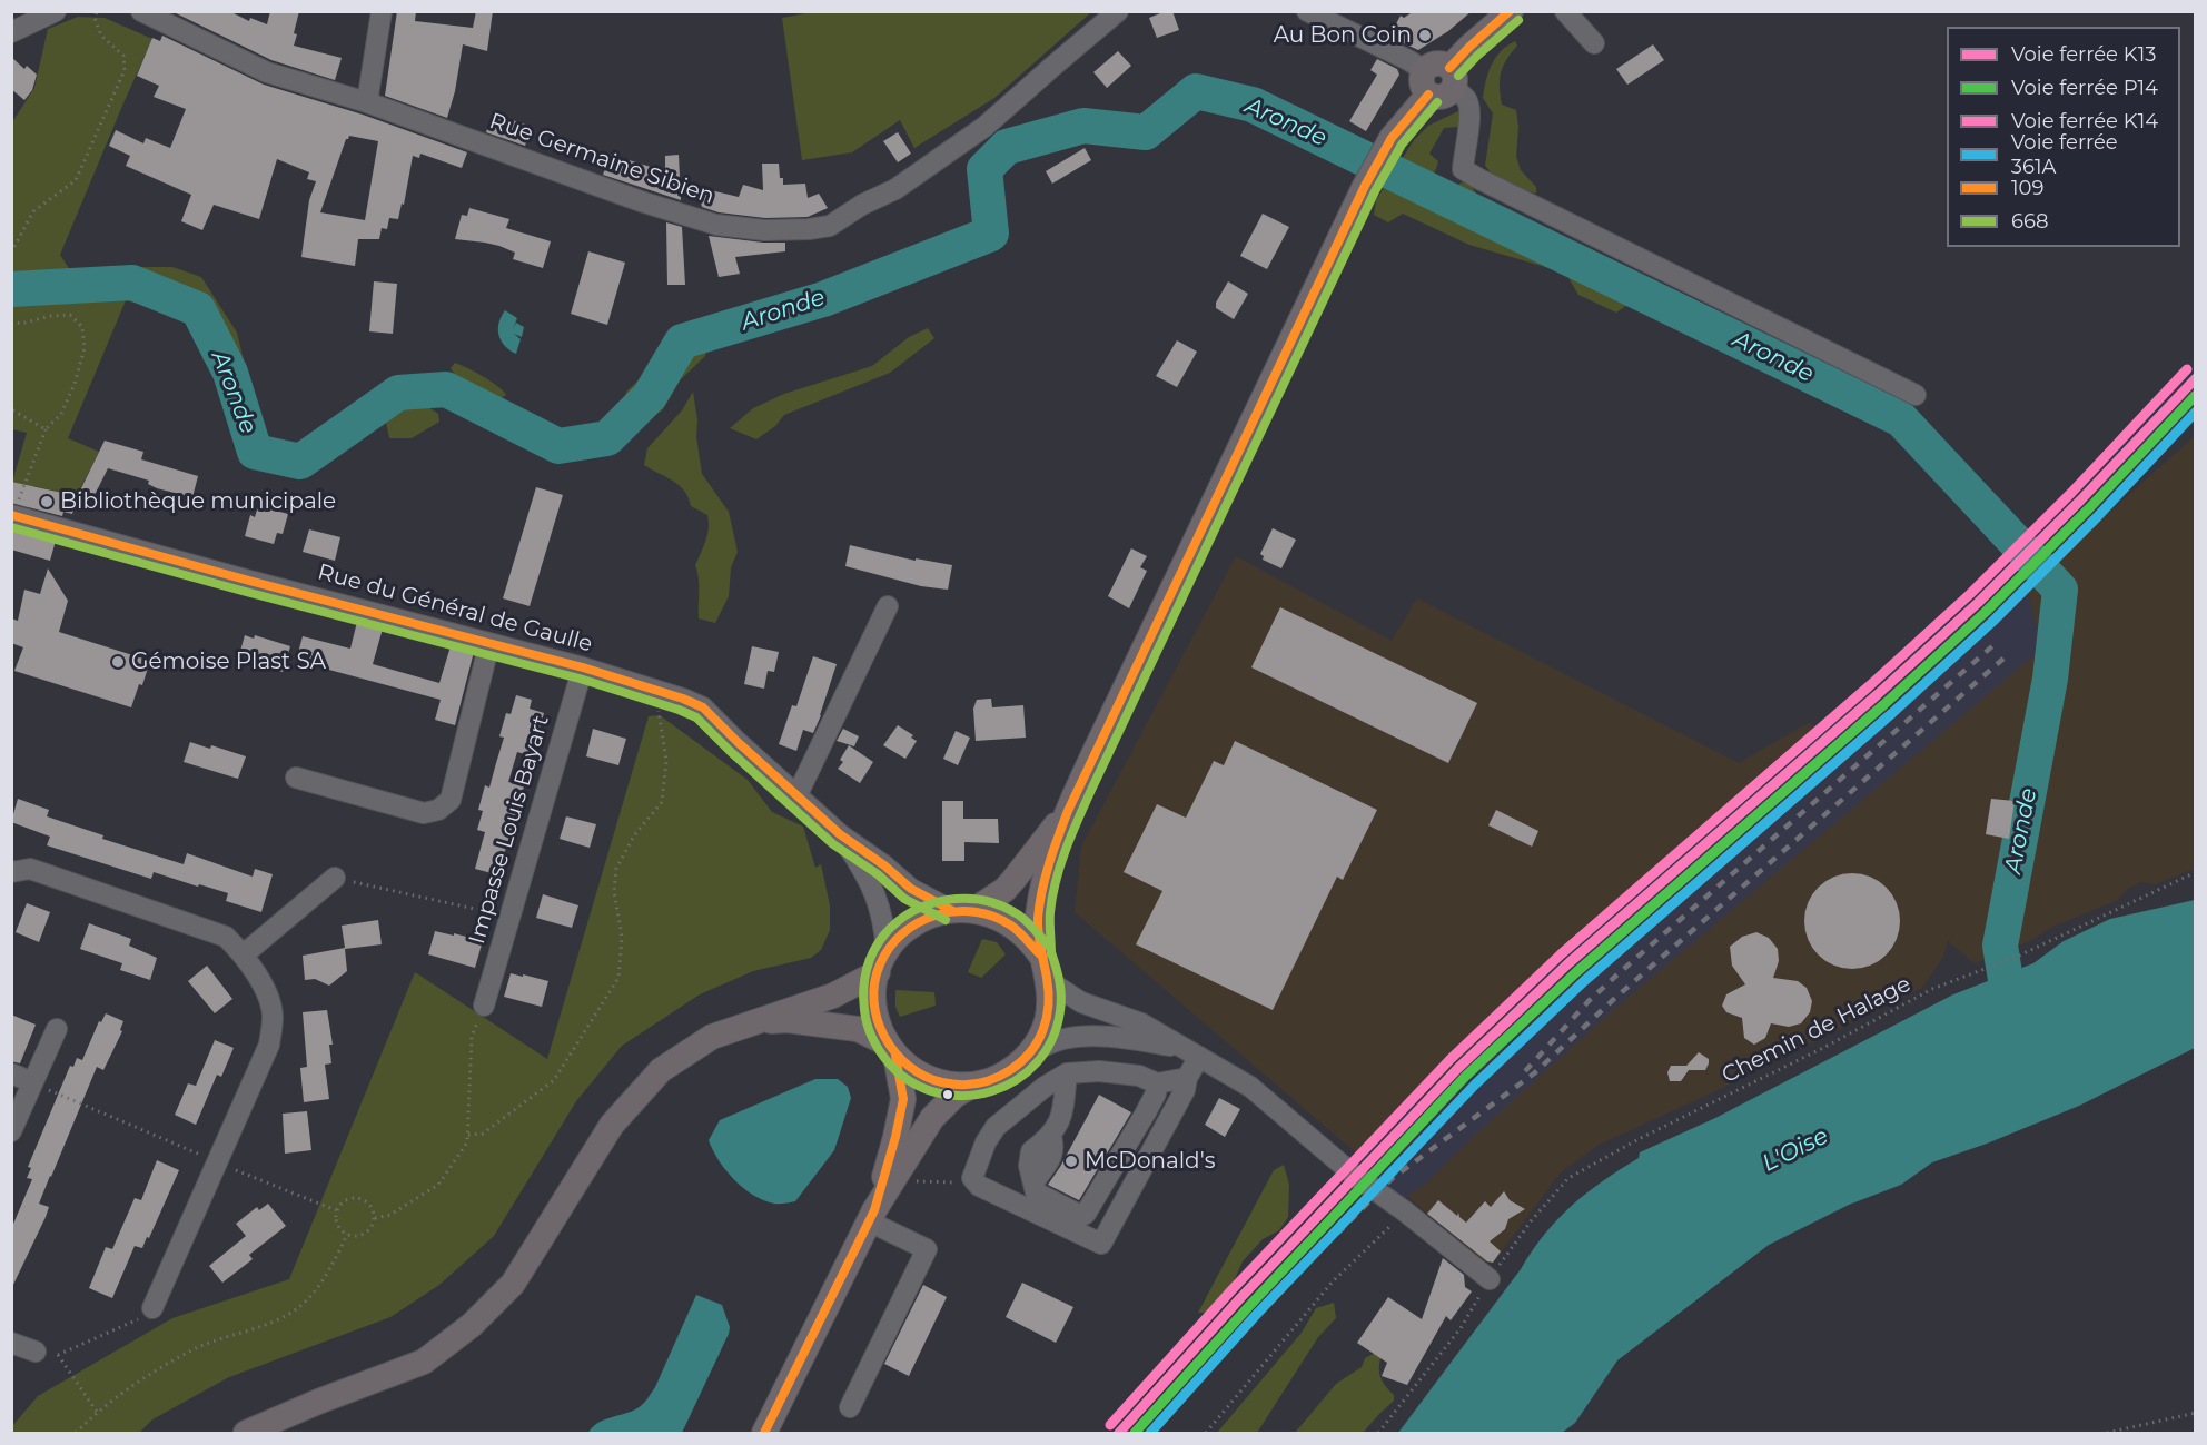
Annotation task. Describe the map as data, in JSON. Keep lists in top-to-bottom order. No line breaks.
{"streets":{"street":["Rue Germaine Sibien","Rue du Général de Gaulle","Impasse Louis Bayart"],"path":["Chemin de Halage"]},"crossings":[["Rue du Général de Gaulle","Impasse Louis Bayart"]],"water":["Aronde","L'Oise"],"places":["Au Bon Coin","Bibliothèque municipale","Gémoise Plast SA","McDonald's"],"lines":["transit line 109","transit line 668","rail line K14","rail line K13","rail line P14","rail line 361A"],"legend":["Voie ferrée K13","Voie ferrée P14","Voie ferrée K14","Voie ferrée 361A","109","668"]}
